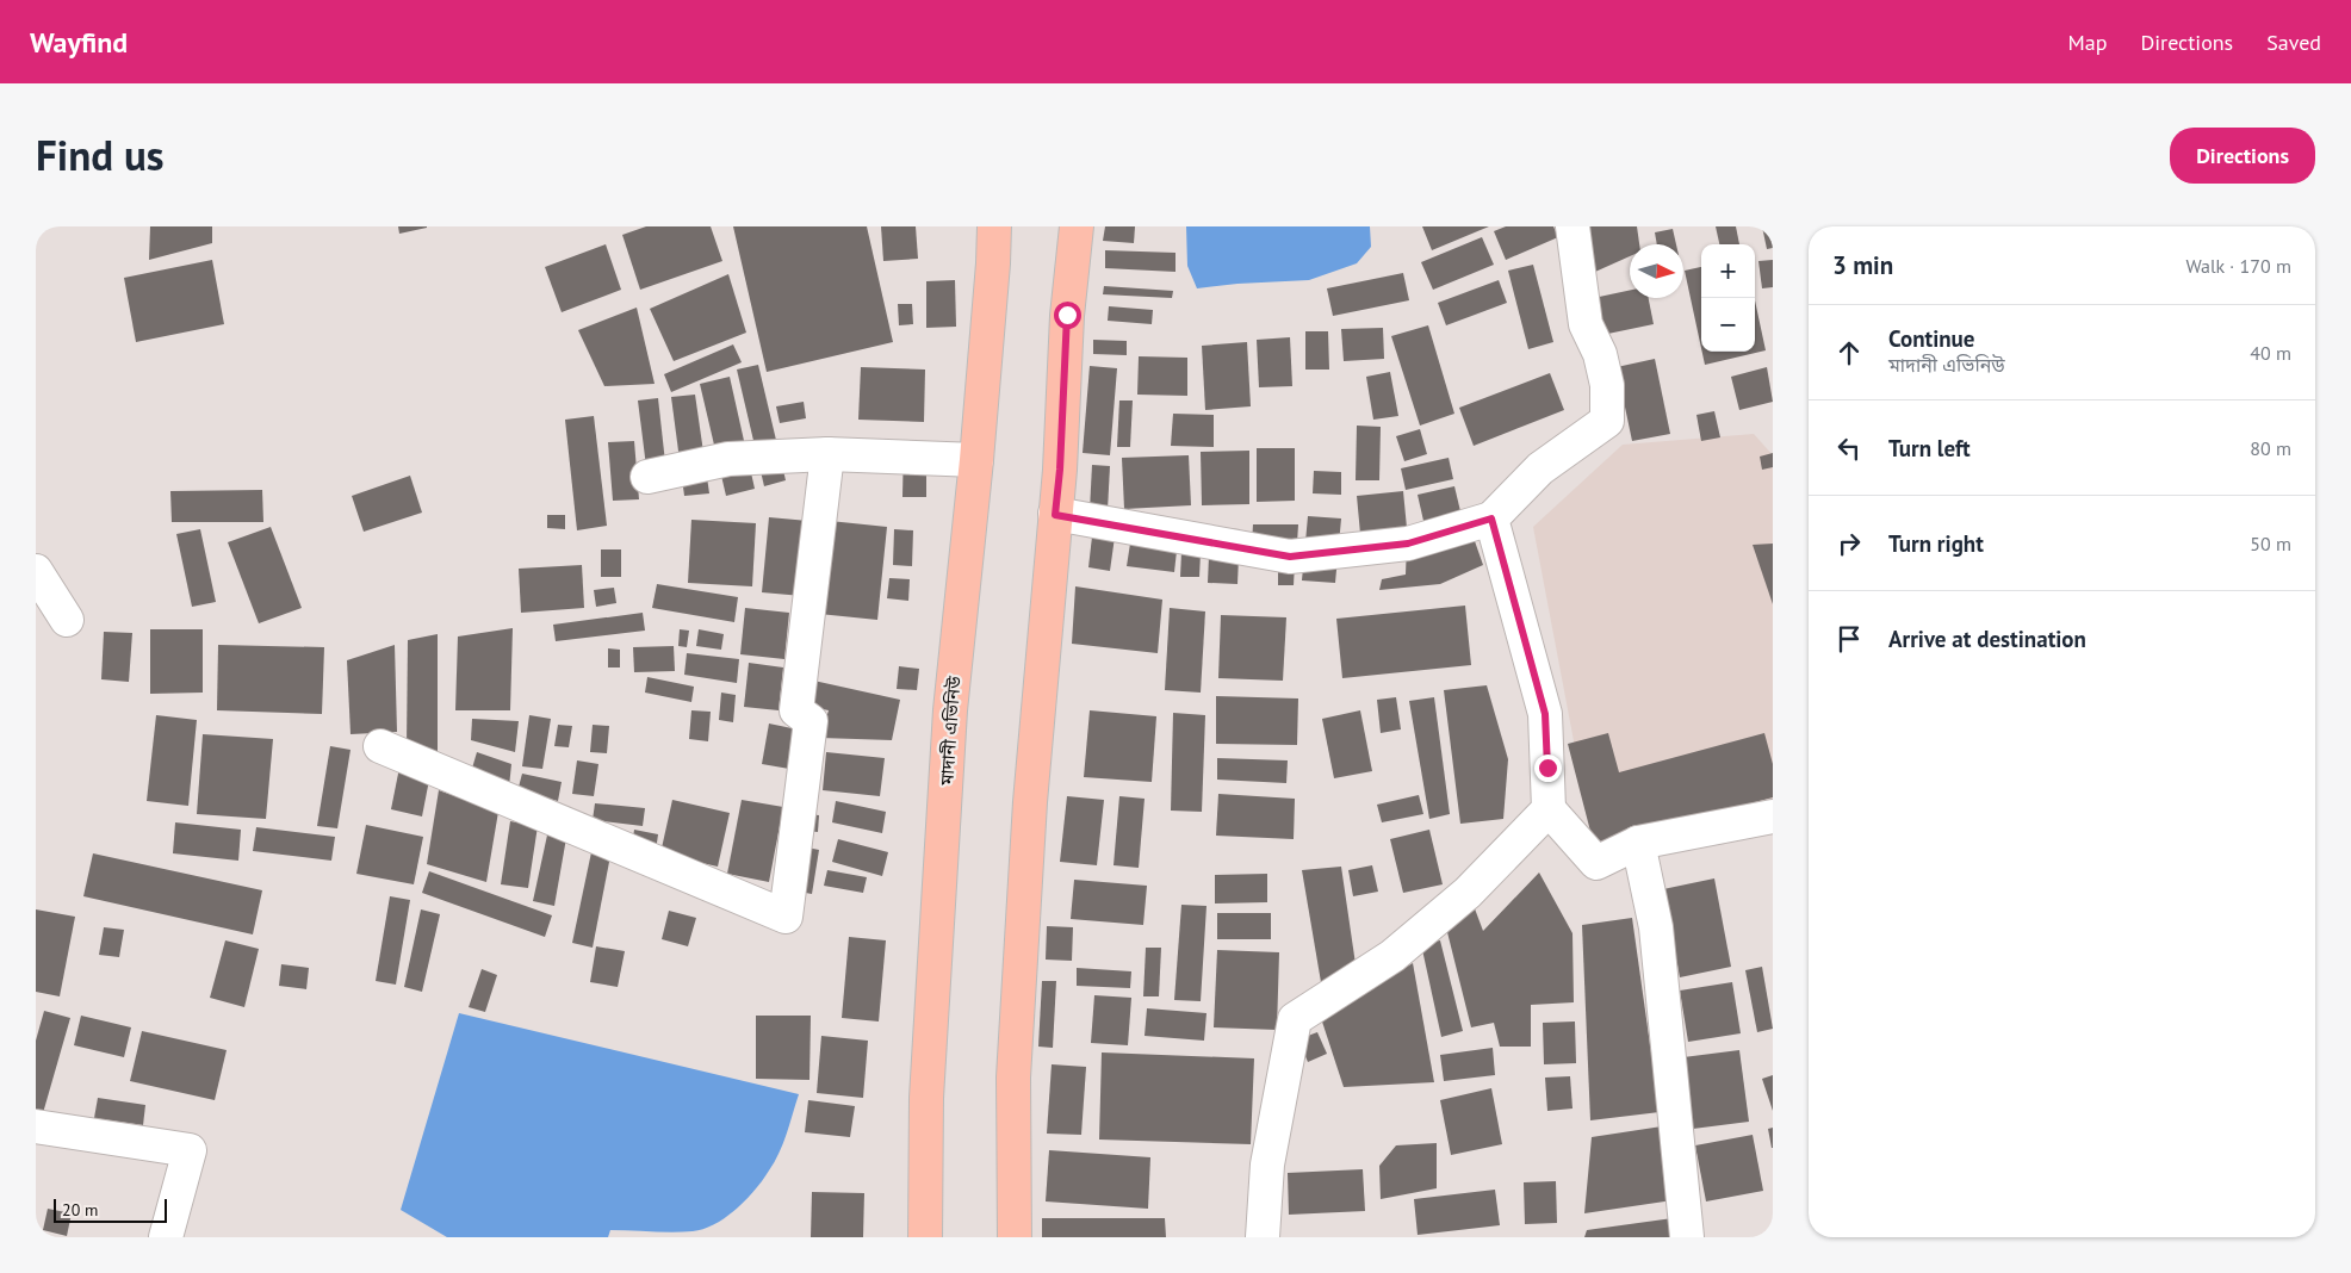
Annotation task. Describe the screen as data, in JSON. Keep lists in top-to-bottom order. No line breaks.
{"streets":{"main road":["মাদানী এভিনিউ"]},"scale_bar":"20 m","north":"right","page":{"header":"Wayfind","nav":["Map","Directions","Saved"],"title":"Find us","buttons":"Directions","heading":["3 min","Walk · 170 m"],"map_buttons":["+","−"],"list":[["Continue","মাদানী এভিনিউ","40 m"],["Turn left","80 m"],["Turn right","50 m"],"Arrive at destination"],"scale":"20 m"}}
